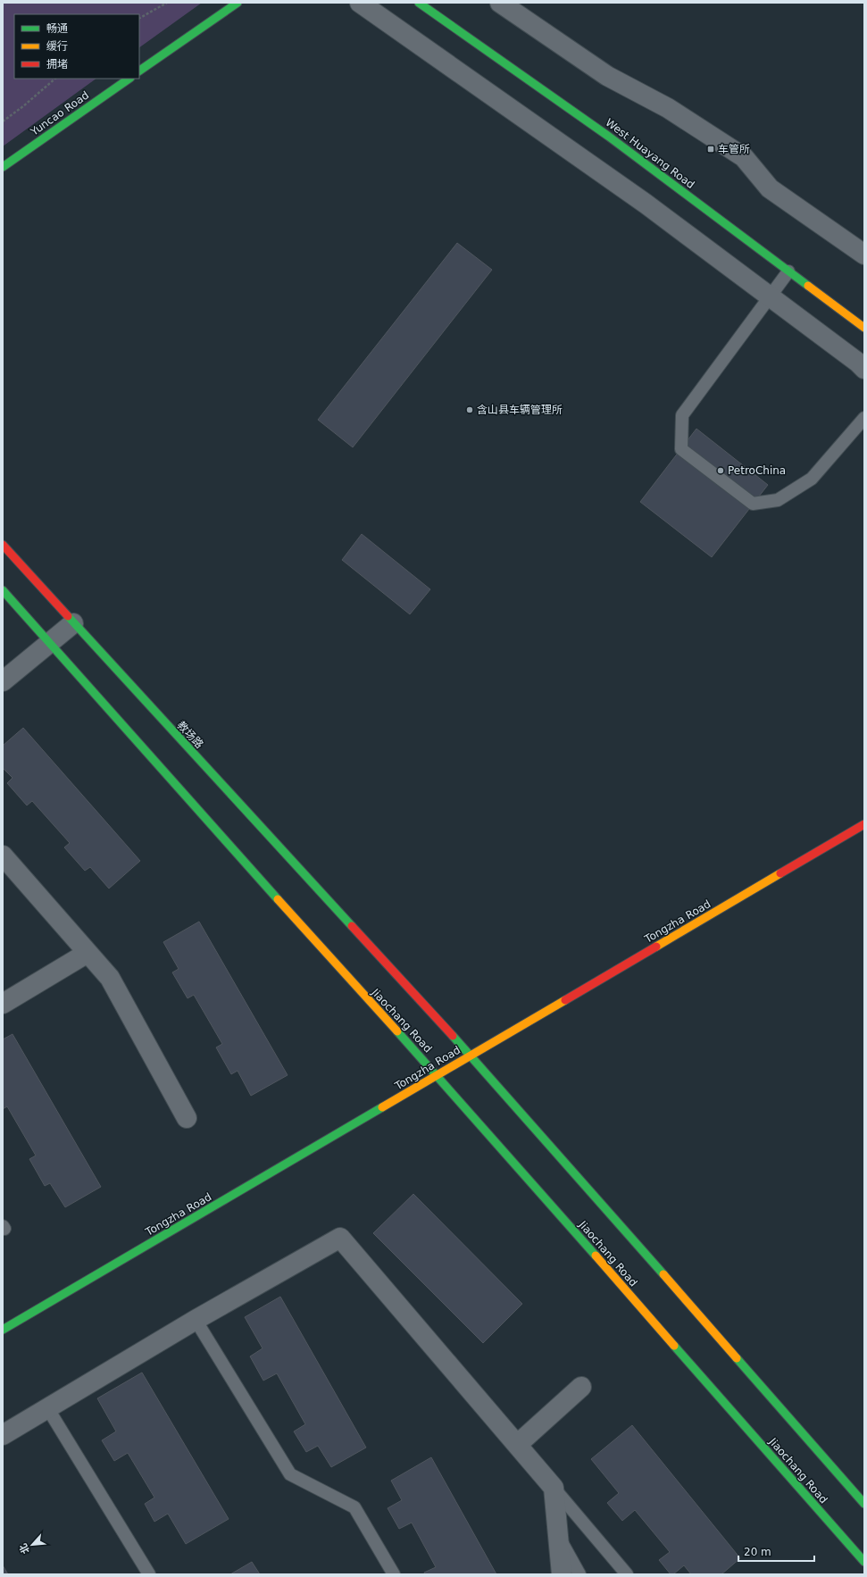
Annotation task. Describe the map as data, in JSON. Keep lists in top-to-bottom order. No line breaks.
{"streets":{"main road":["Yuncao Road","West Huayang Road","Tongzha Road","Jiaochang Road"]},"crossings":[["Tongzha Road","Jiaochang Road"]],"places":{"transit":["车管所"],"other":["含山县车辆管理所","PetroChina"]},"legend":["畅通","缓行","拥堵"],"scale_bar":"20 m","north":"bottom left"}
